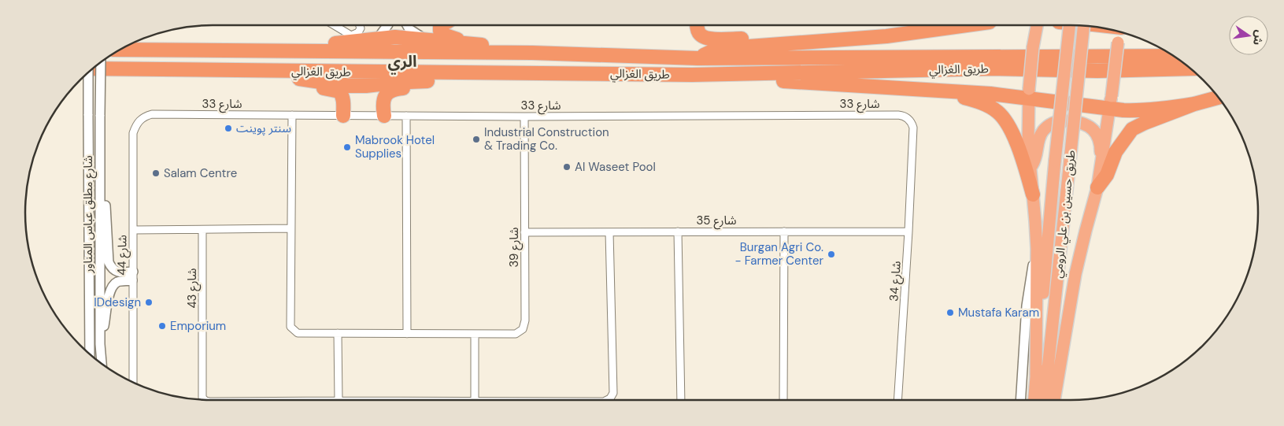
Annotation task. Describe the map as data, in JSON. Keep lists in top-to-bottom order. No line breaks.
{"streets":{"highway":["طريق الغزالي","طريق حسين بن علي الرومي"],"street":["شارع 33","شارع مطلق عباس المناور","شارع 35","شارع 39","شارع 44","شارع 34","شارع 43"]},"crossings":[["شارع 33","شارع 39"],["شارع 33","شارع 44"],["شارع 33","شارع 34"],["شارع 35","شارع 39"],["شارع 35","شارع 34"],["شارع 35","شارع 43"]],"districts":["الري"],"places":["سنتر پوينت","Industrial Construction & Trading Co.","Mabrook Hotel Supplies","Al Waseet Pool","Salam Centre","Burgan Agri Co. - Farmer Center","IDdesign","Mustafa Karam","Emporium"],"north":"right"}
